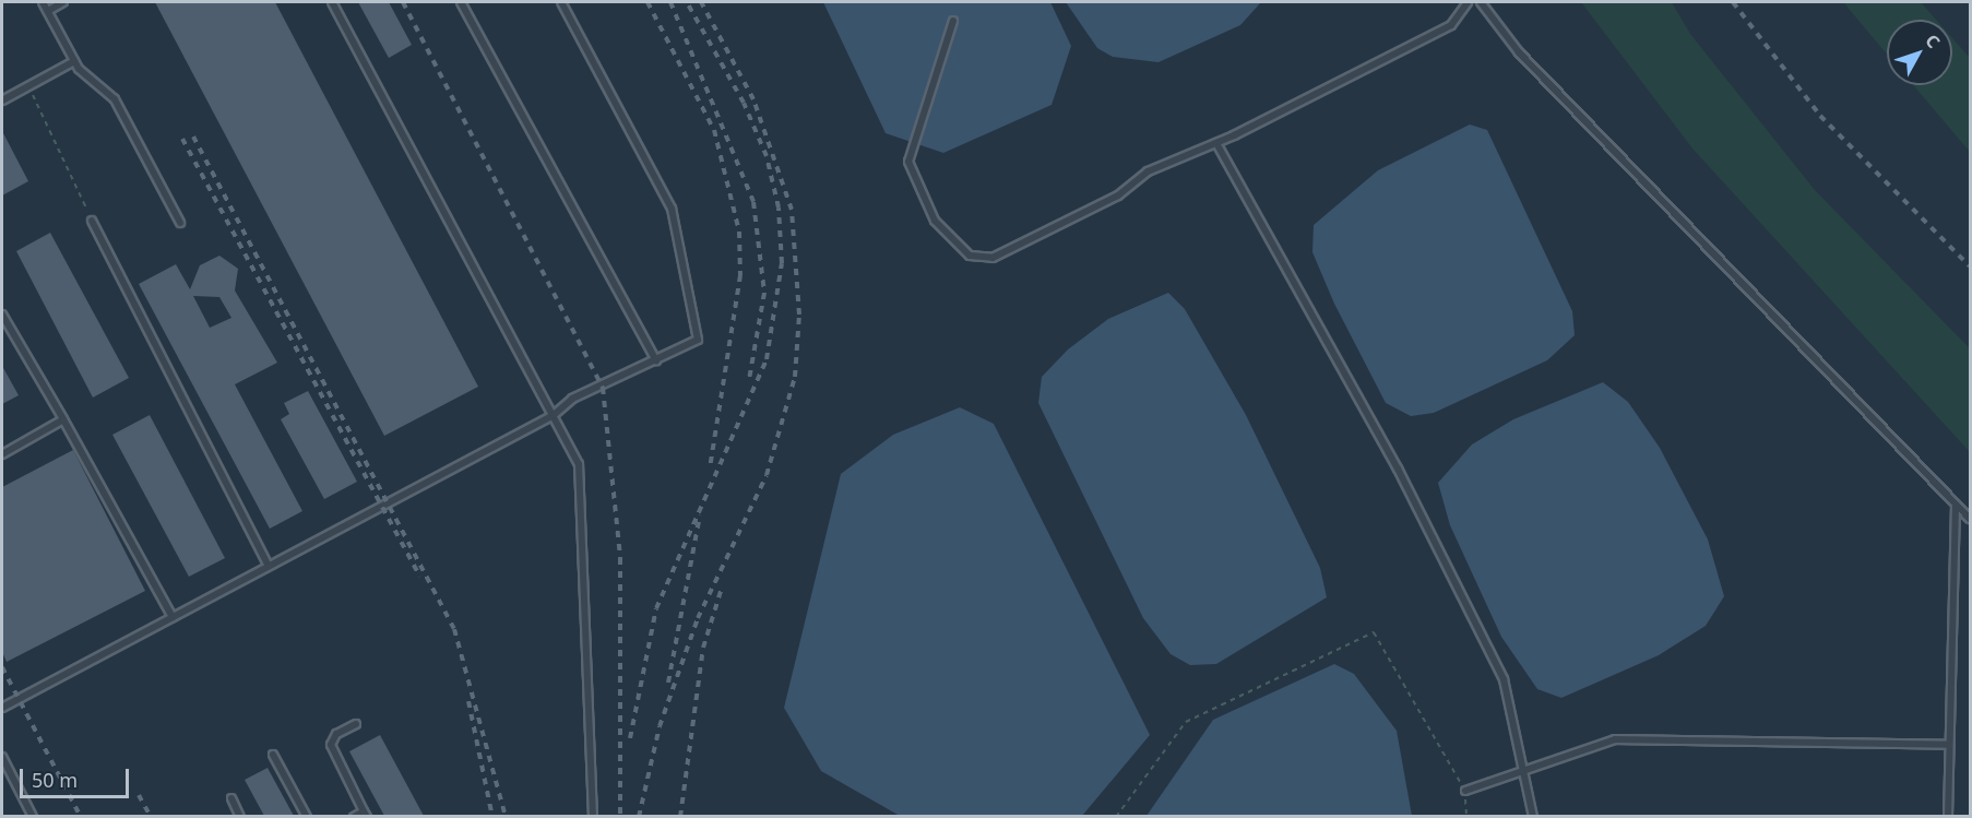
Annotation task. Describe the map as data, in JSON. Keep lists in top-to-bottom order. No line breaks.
{"scale_bar":"50 m","north":"top right"}
